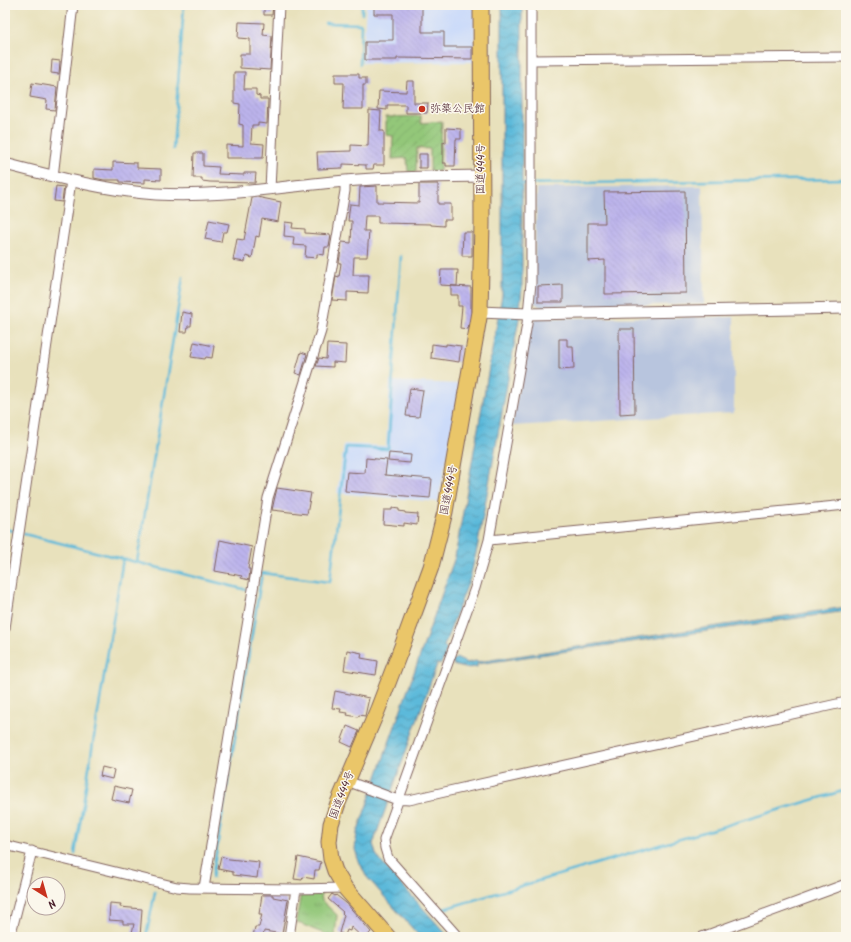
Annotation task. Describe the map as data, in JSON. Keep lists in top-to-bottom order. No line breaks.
{"streets":{"highway":["国道444号"]},"places":["弥築公民館"],"north":"bottom right"}
